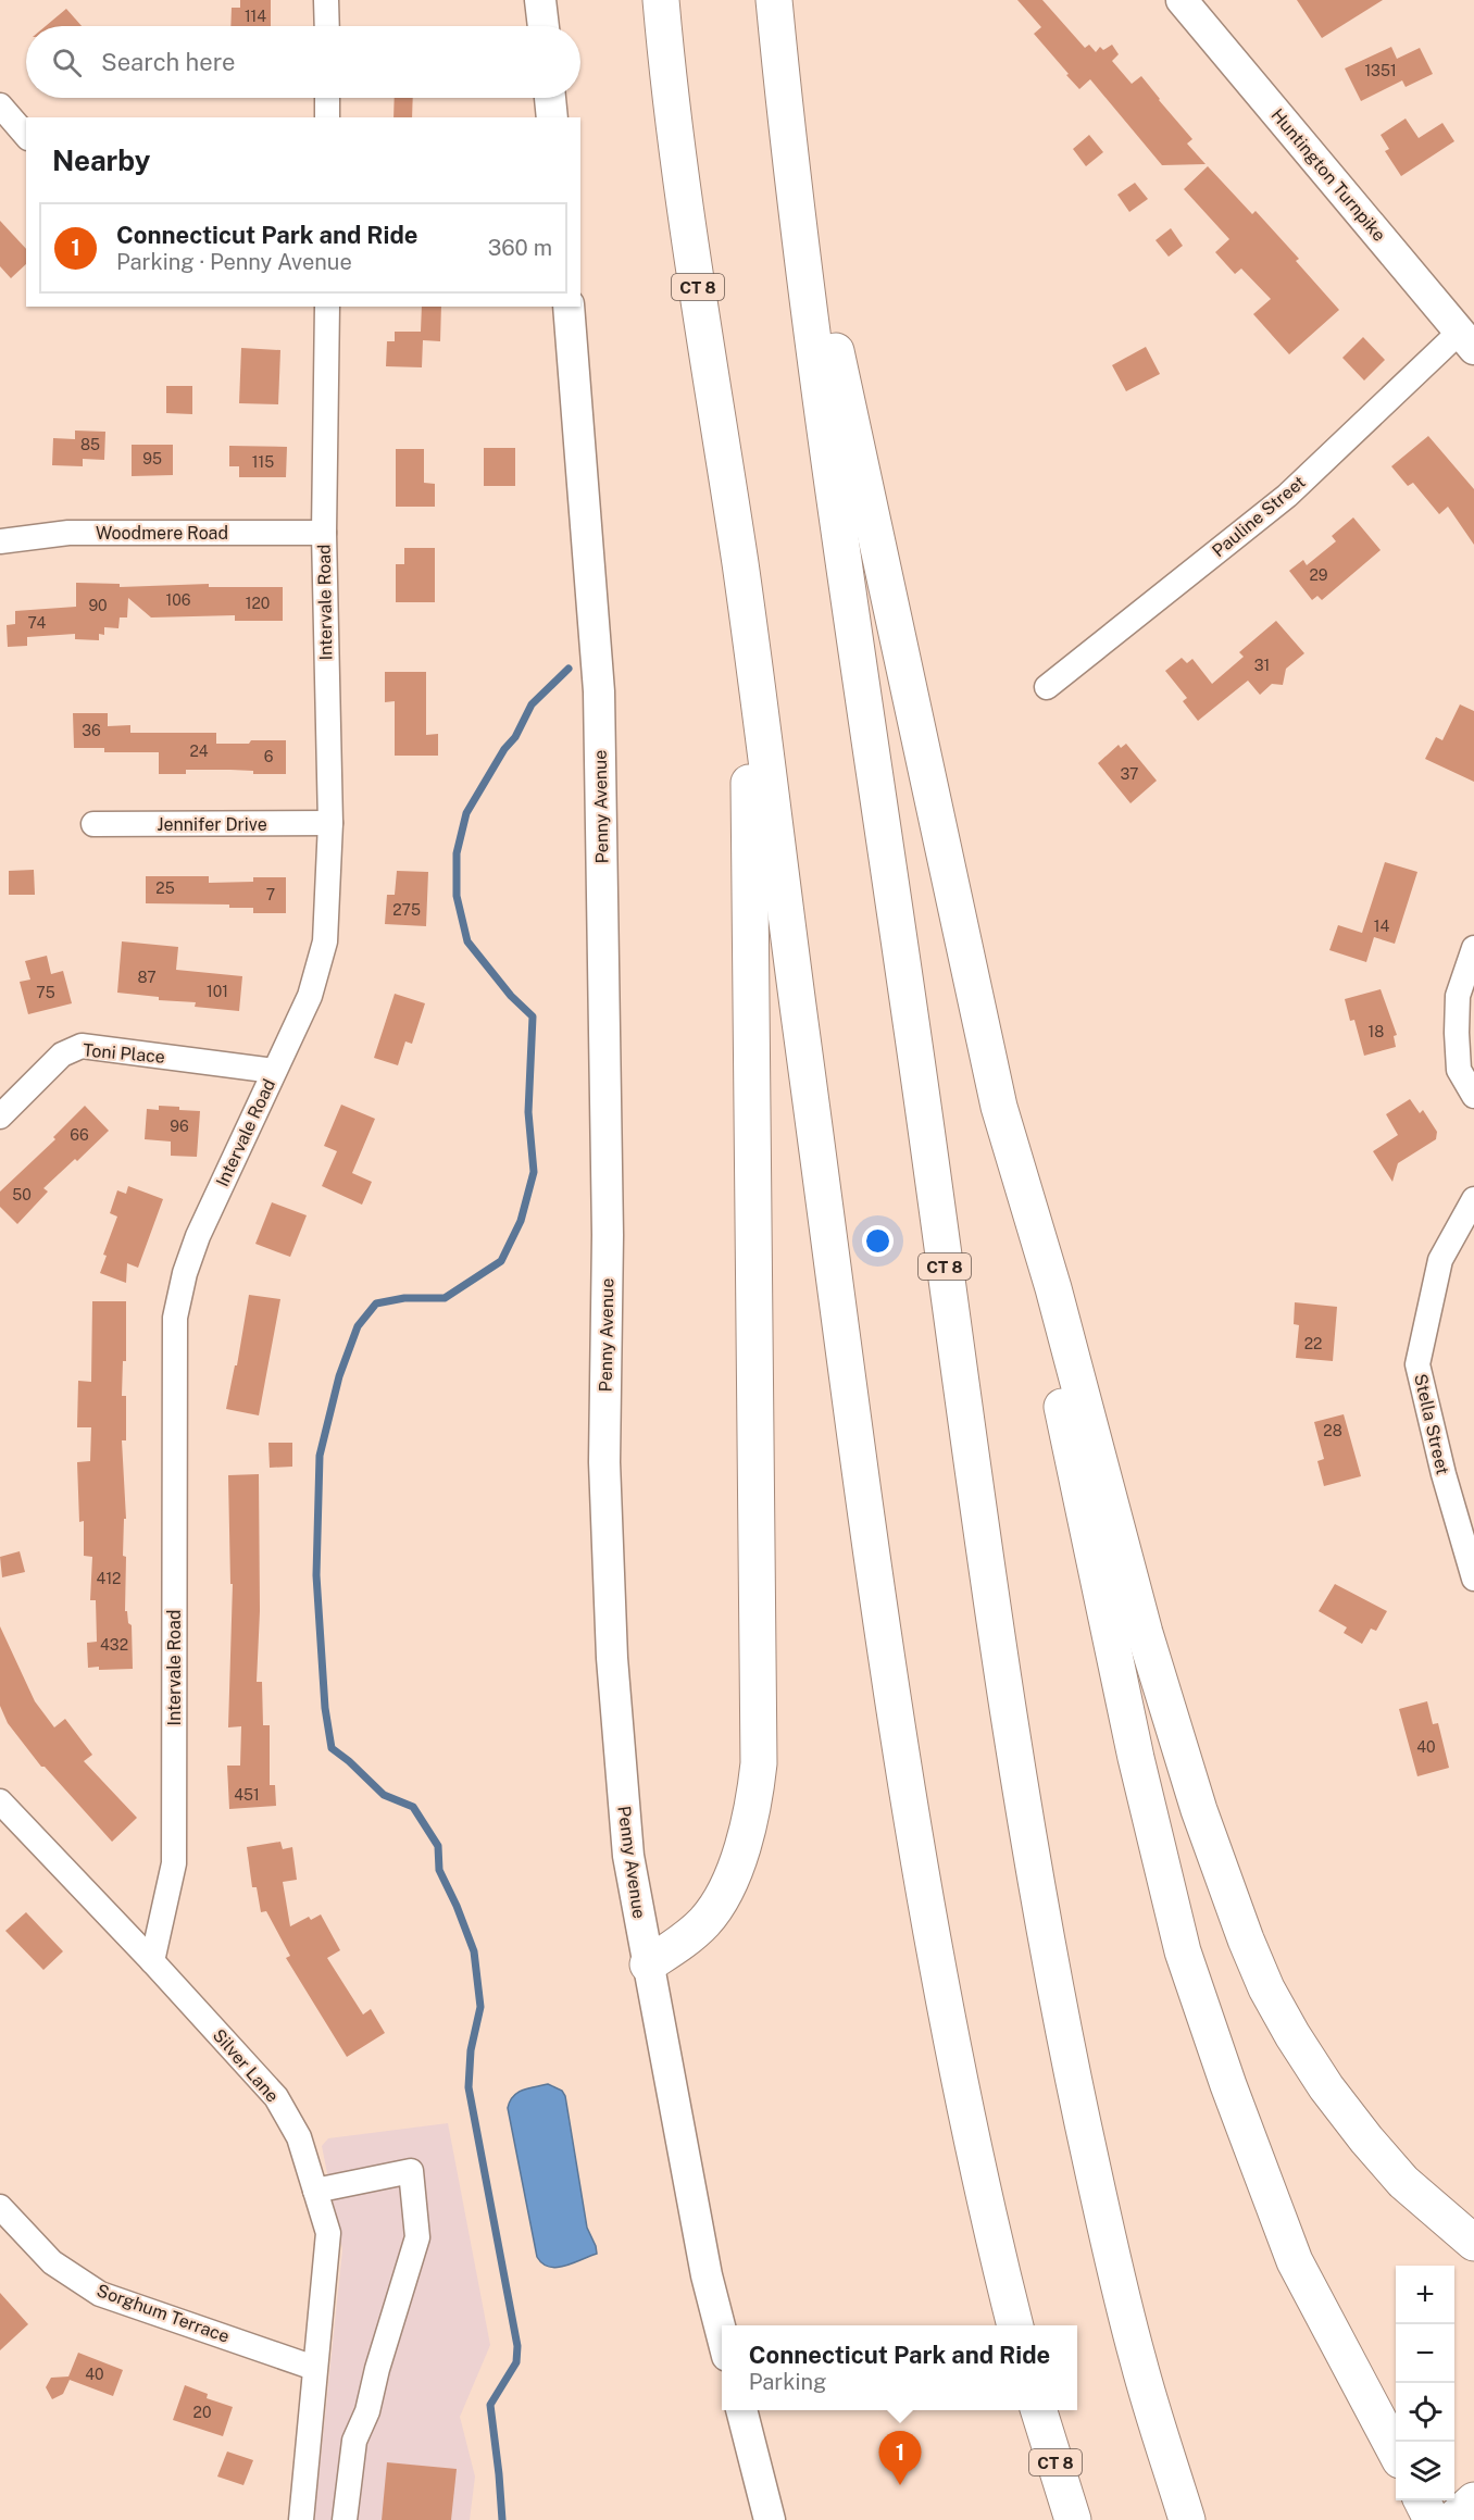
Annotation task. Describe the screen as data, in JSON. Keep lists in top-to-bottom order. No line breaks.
{"streets":{"highway":["CT 8"],"main road":["Huntington Turnpike","Penny Avenue"],"street":["Pauline Street","Woodmere Road","Intervale Road","Jennifer Drive","Toni Place","Stella Street","Silver Lane","Sorghum Terrace"]},"crossings":[["Huntington Turnpike","Pauline Street"],["Woodmere Road","Intervale Road"],["Intervale Road","Jennifer Drive"],["Intervale Road","Toni Place"],["Intervale Road","Silver Lane"],["Silver Lane","Sorghum Terrace"]],"house_numbers":["114","1351","85","95","115","29","106","120","90","74","31","36","24","6","37","25","7","275","14","87","101","75","18","96","66","50","22","28","412","432","40","451","40","20"],"page":{"search":"Search here","heading":"Nearby","list":[{"mark":"1","name":"Connecticut Park and Ride","note":"Parking · Penny Avenue","value":"360 m"}],"map_buttons":["+","−"],"popup":["Connecticut Park and Ride","Parking"],"pins":"1"}}
